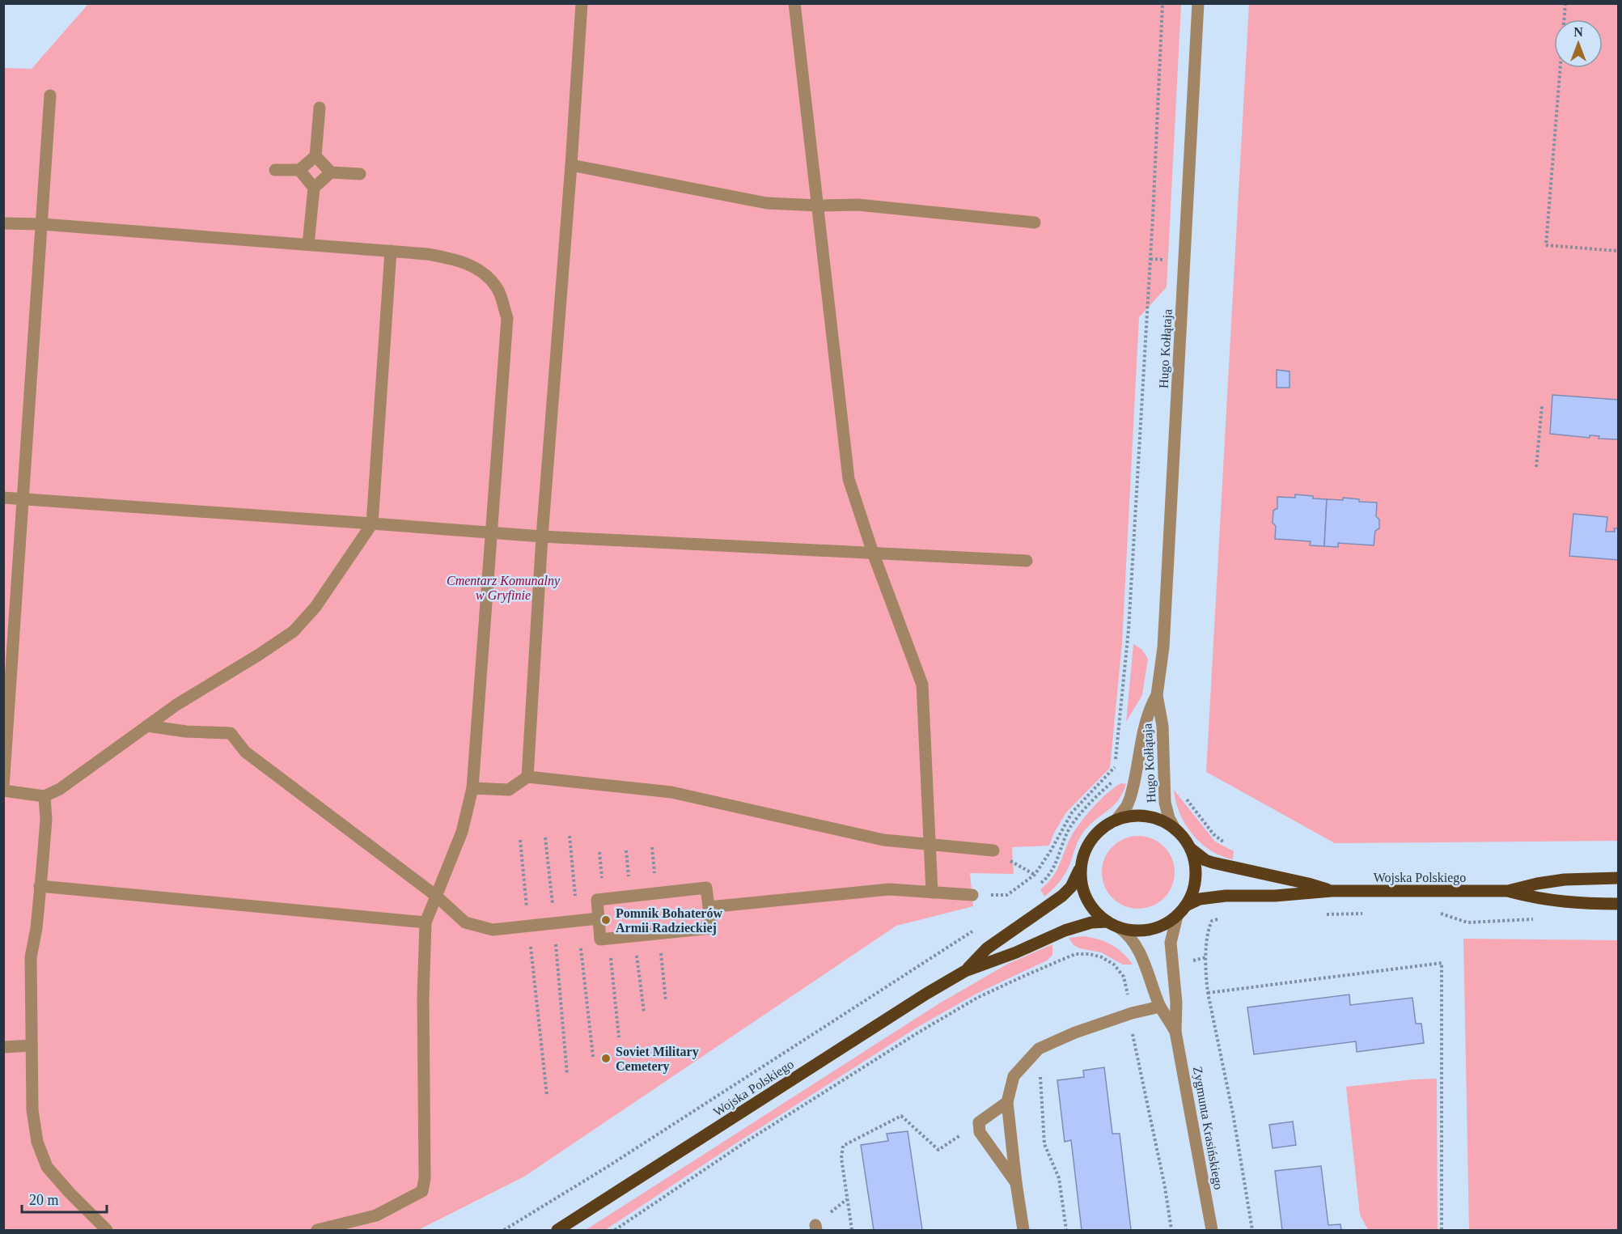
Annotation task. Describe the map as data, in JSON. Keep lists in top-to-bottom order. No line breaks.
{"streets":{"main road":["Wojska Polskiego"],"street":["Hugo Kołłątaja","Zygmunta Krasińskiego"]},"crossings":[["Hugo Kołłątaja","Wojska Polskiego"],["Hugo Kołłątaja","Zygmunta Krasińskiego"],["Wojska Polskiego","Zygmunta Krasińskiego"]],"parks":["Cmentarz Komunalny w Gryfinie"],"places":["Pomnik Bohaterów Armii Radzieckiej","Soviet Military Cemetery"],"scale_bar":"20 m","north":"top"}
